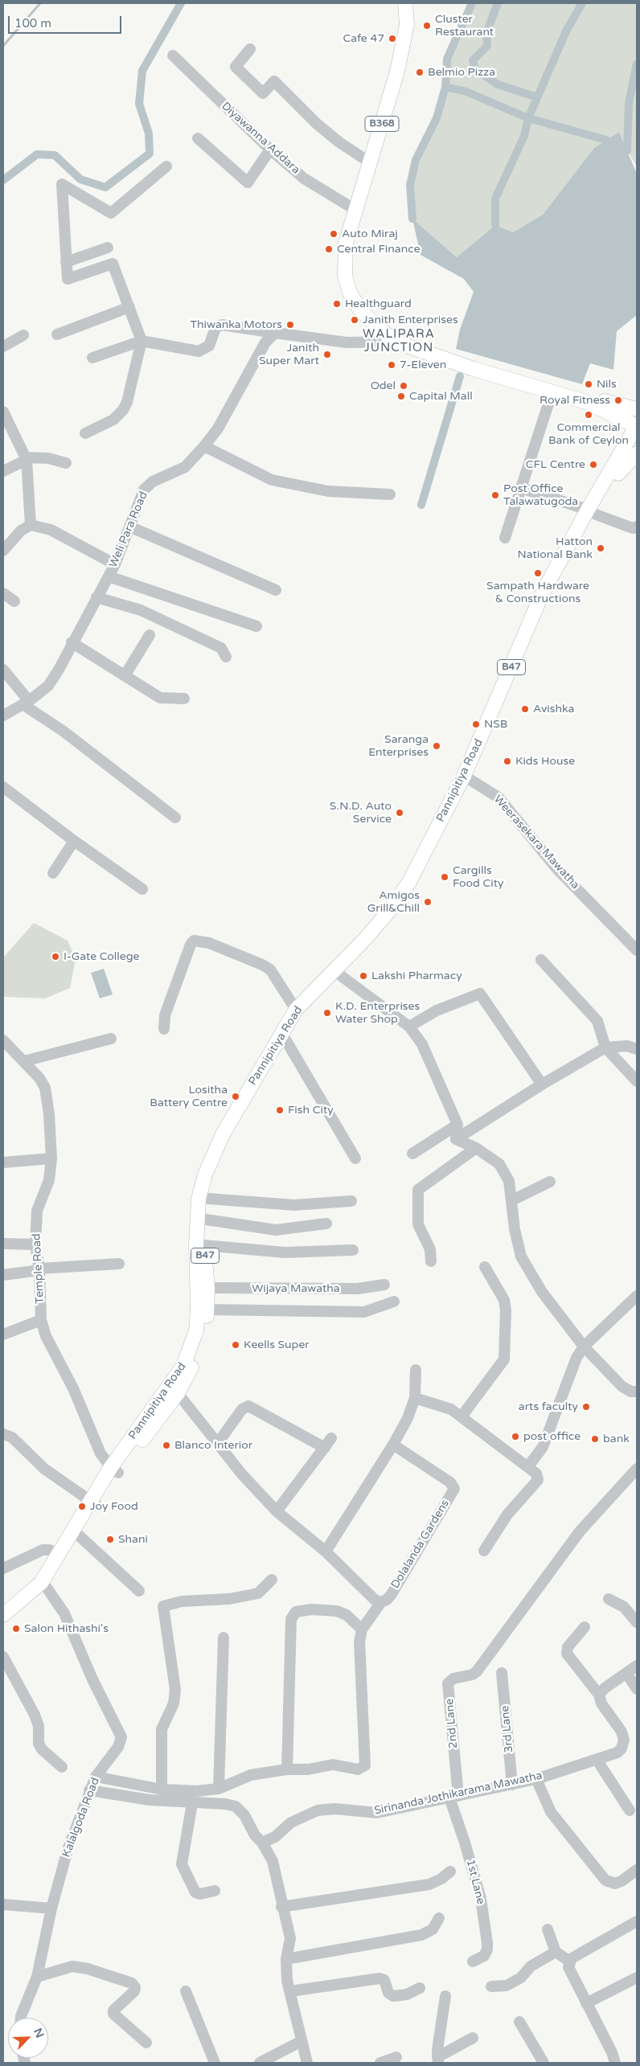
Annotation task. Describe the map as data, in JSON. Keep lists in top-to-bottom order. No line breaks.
{"streets":{"main road":["B368","B47","Pannipitiya Road"],"street":["Diyawanna Addara","Weli Para Road","Weerasekara Mawatha","Temple Road","Wijaya Mawatha","Dolalanda Gardens","2nd Lane","3rd Lane","Sirinanda Jothikarama Mawatha","Kalalgoda Road","1st Lane"]},"crossings":[["B368","Diyawanna Addara"],["B368","Pannipitiya Road"],["Pannipitiya Road","Weerasekara Mawatha"],["Pannipitiya Road","Temple Road"],["Pannipitiya Road","Wijaya Mawatha"],["Pannipitiya Road","Kalalgoda Road"],["2nd Lane","Sirinanda Jothikarama Mawatha"],["2nd Lane","1st Lane"],["3rd Lane","Sirinanda Jothikarama Mawatha"],["Sirinanda Jothikarama Mawatha","1st Lane"]],"districts":["WALIPARA JUNCTION"],"places":["Cluster Restaurant","Cafe 47","Belmio Pizza","Auto Miraj","Central Finance","Healthguard","Janith Enterprises","Thiwanka Motors","Janith Super Mart","7-Eleven","Nils","Odel","Capital Mall","Royal Fitness","Commercial Bank of Ceylon","CFL Centre","Post Office Talawatugoda","Hatton National Bank","Sampath Hardware & Constructions","Avishka","NSB","Saranga Enterprises","Kids House","S.N.D. Auto Service","Cargills Food City","Amigos Grill&Chill","I-Gate College","Lakshi Pharmacy","K.D. Enterprises Water Shop","Lositha Battery Centre","Fish City","Keells Super","arts faculty","post office","bank","Blanco Interior","Joy Food","Shani","Salon Hithashi's"],"scale_bar":"100 m","north":"top right"}
